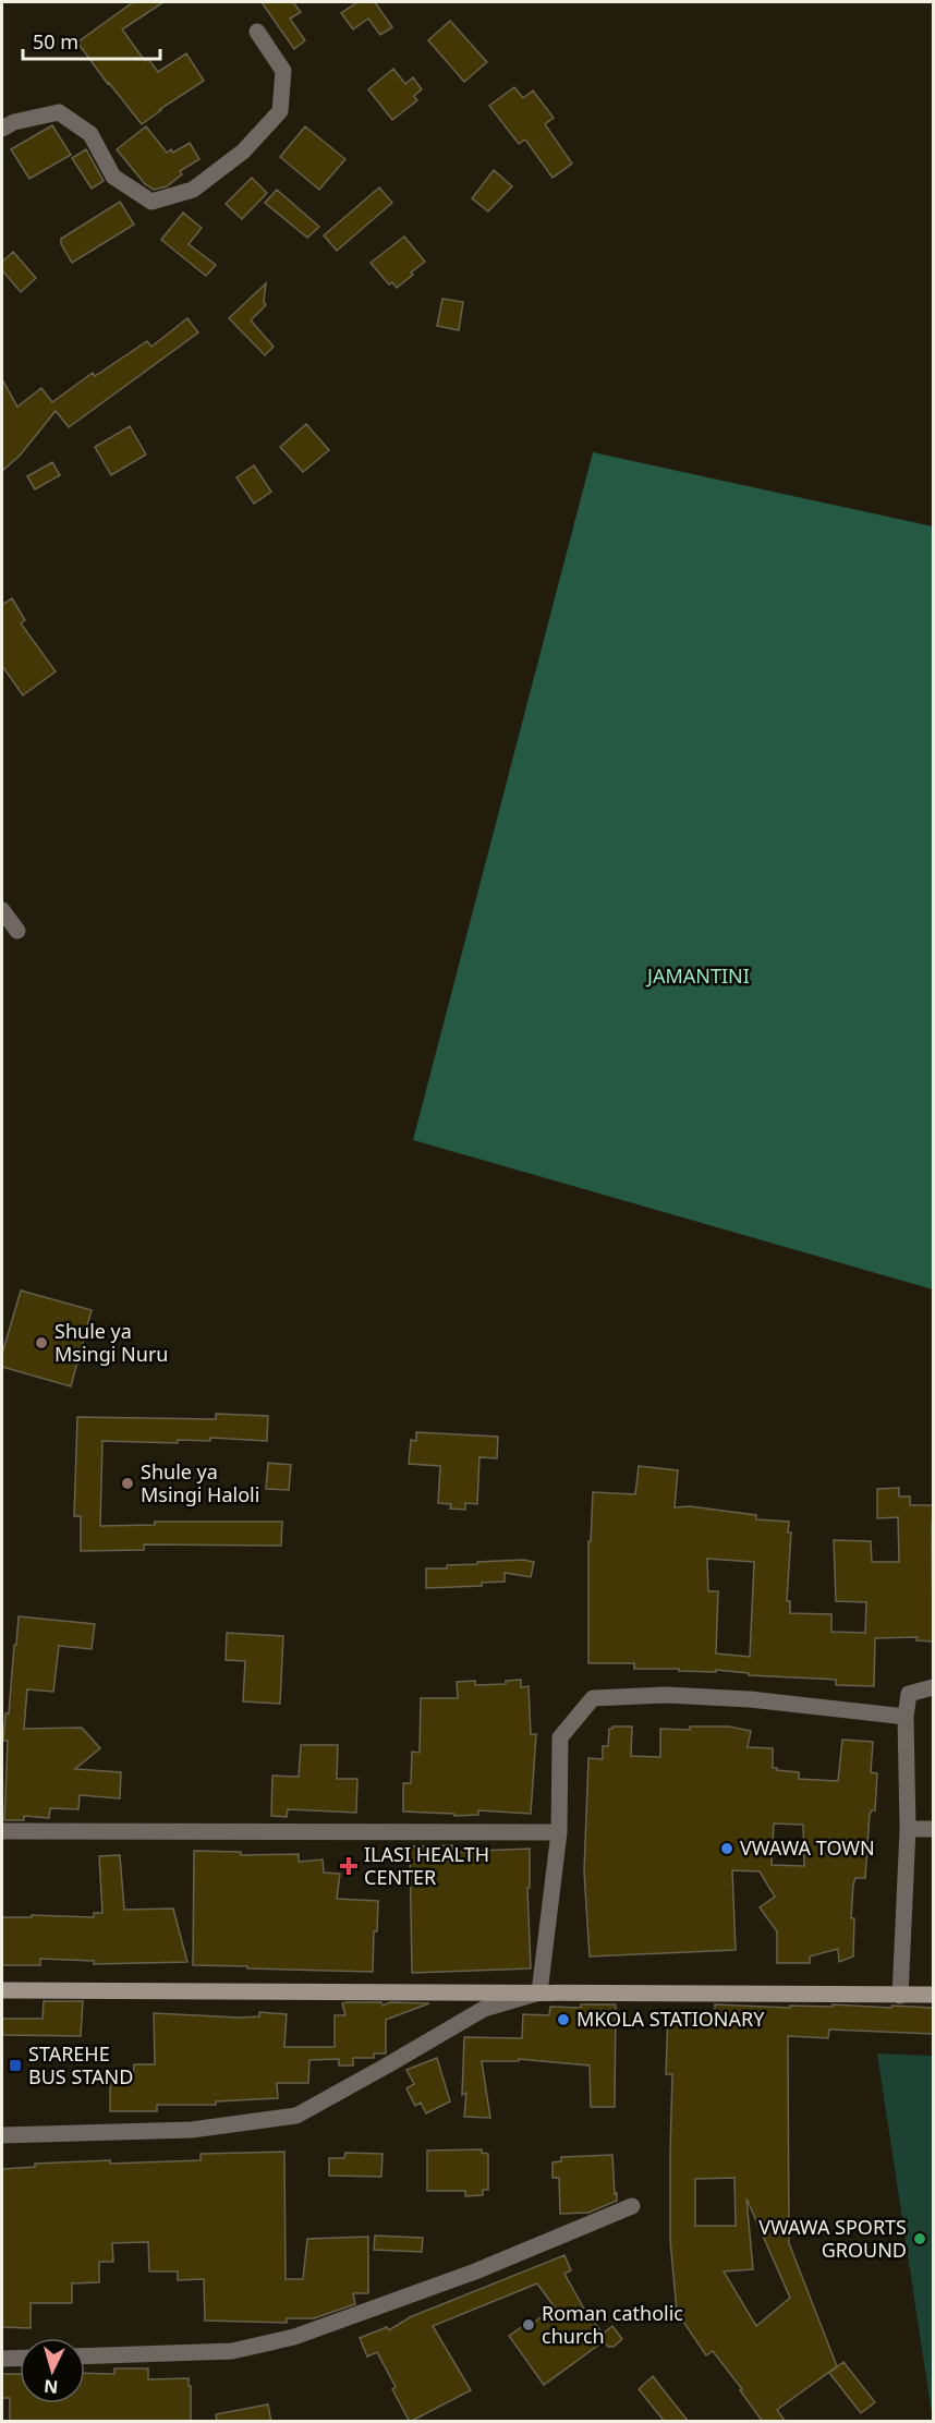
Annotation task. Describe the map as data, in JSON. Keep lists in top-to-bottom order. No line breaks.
{"parks":["JAMANTINI"],"places":{"other":["Shule ya Msingi Nuru","Shule ya Msingi Haloli","VWAWA TOWN","MKOLA STATIONARY","VWAWA SPORTS GROUND","Roman catholic church"],"health":["ILASI HEALTH CENTER"],"transit":["STAREHE BUS STAND"]},"scale_bar":"50 m","north":"bottom"}
